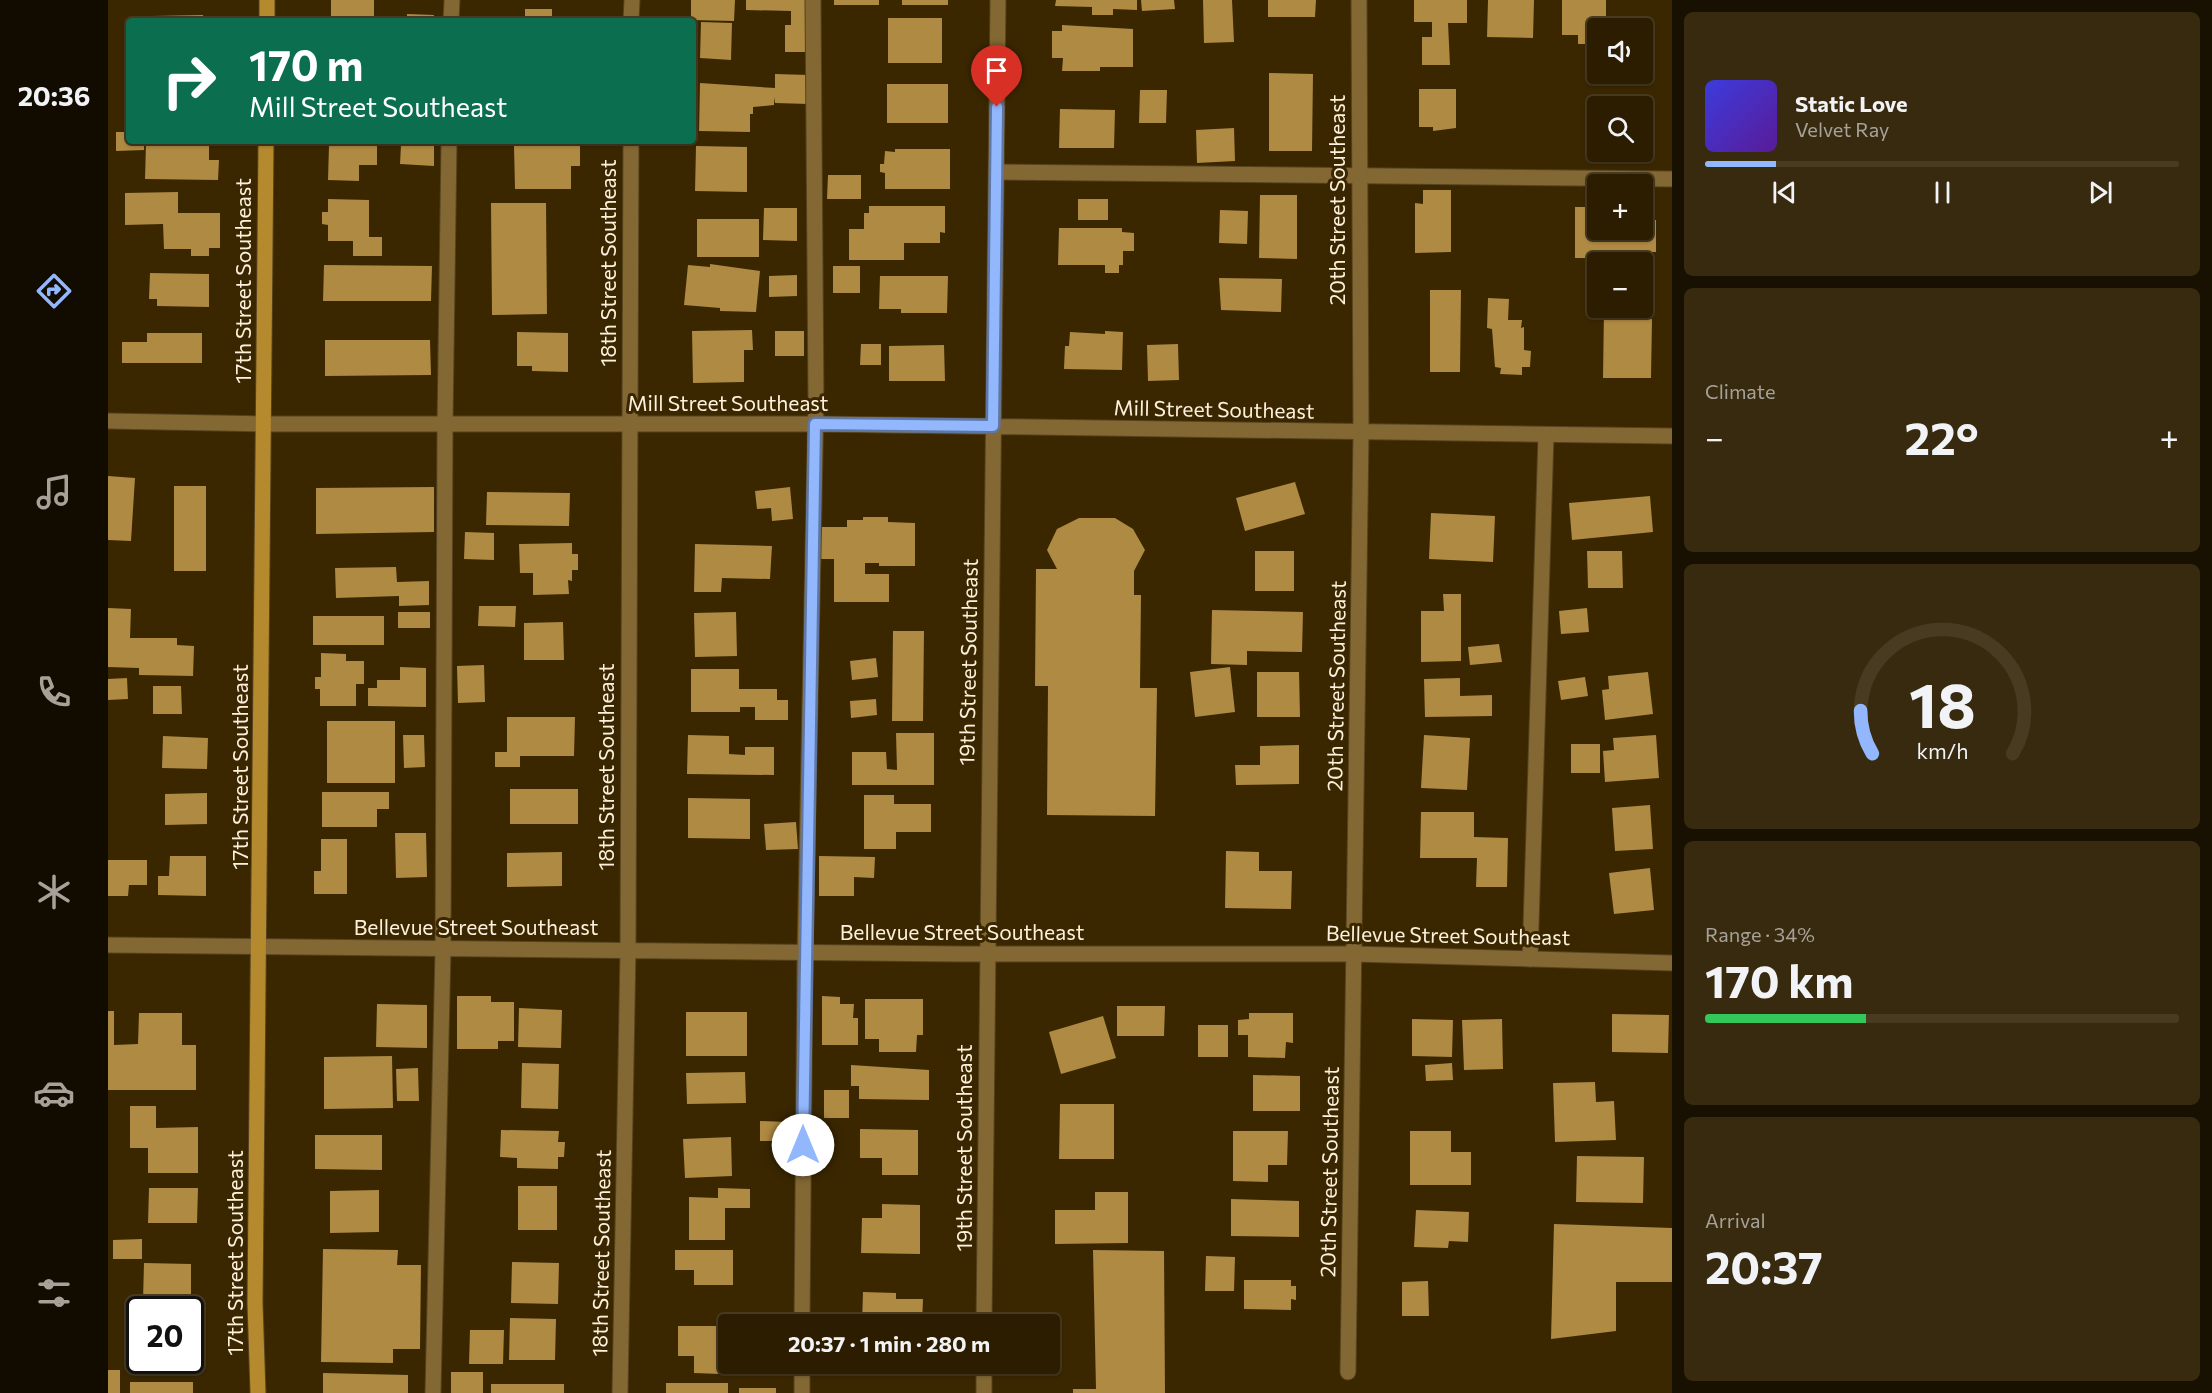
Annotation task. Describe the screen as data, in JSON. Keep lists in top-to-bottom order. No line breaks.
{"streets":{"main road":["17th Street Southeast"],"street":["20th Street Southeast","18th Street Southeast","Mill Street Southeast","19th Street Southeast","Bellevue Street Southeast"]},"crossings":[["20th Street Southeast","Mill Street Southeast"],["20th Street Southeast","Bellevue Street Southeast"],["18th Street Southeast","Mill Street Southeast"],["18th Street Southeast","Bellevue Street Southeast"],["17th Street Southeast","Mill Street Southeast"],["17th Street Southeast","Bellevue Street Southeast"],["Mill Street Southeast","19th Street Southeast"],["19th Street Southeast","Bellevue Street Southeast"]],"page":{"tabs":"20:36","map_buttons":["+","−"],"turn":["170 m","Mill Street Southeast"],"song":["Static Love","Velvet Ray"],"tile":["Climate",["Range · 34%","170 km"],["Arrival","20:37"]],"heat":["−","22°","+"],"limit":"20","trip":"20:37 · 1 min · 280 m","gauge":["18","km/h"]}}
